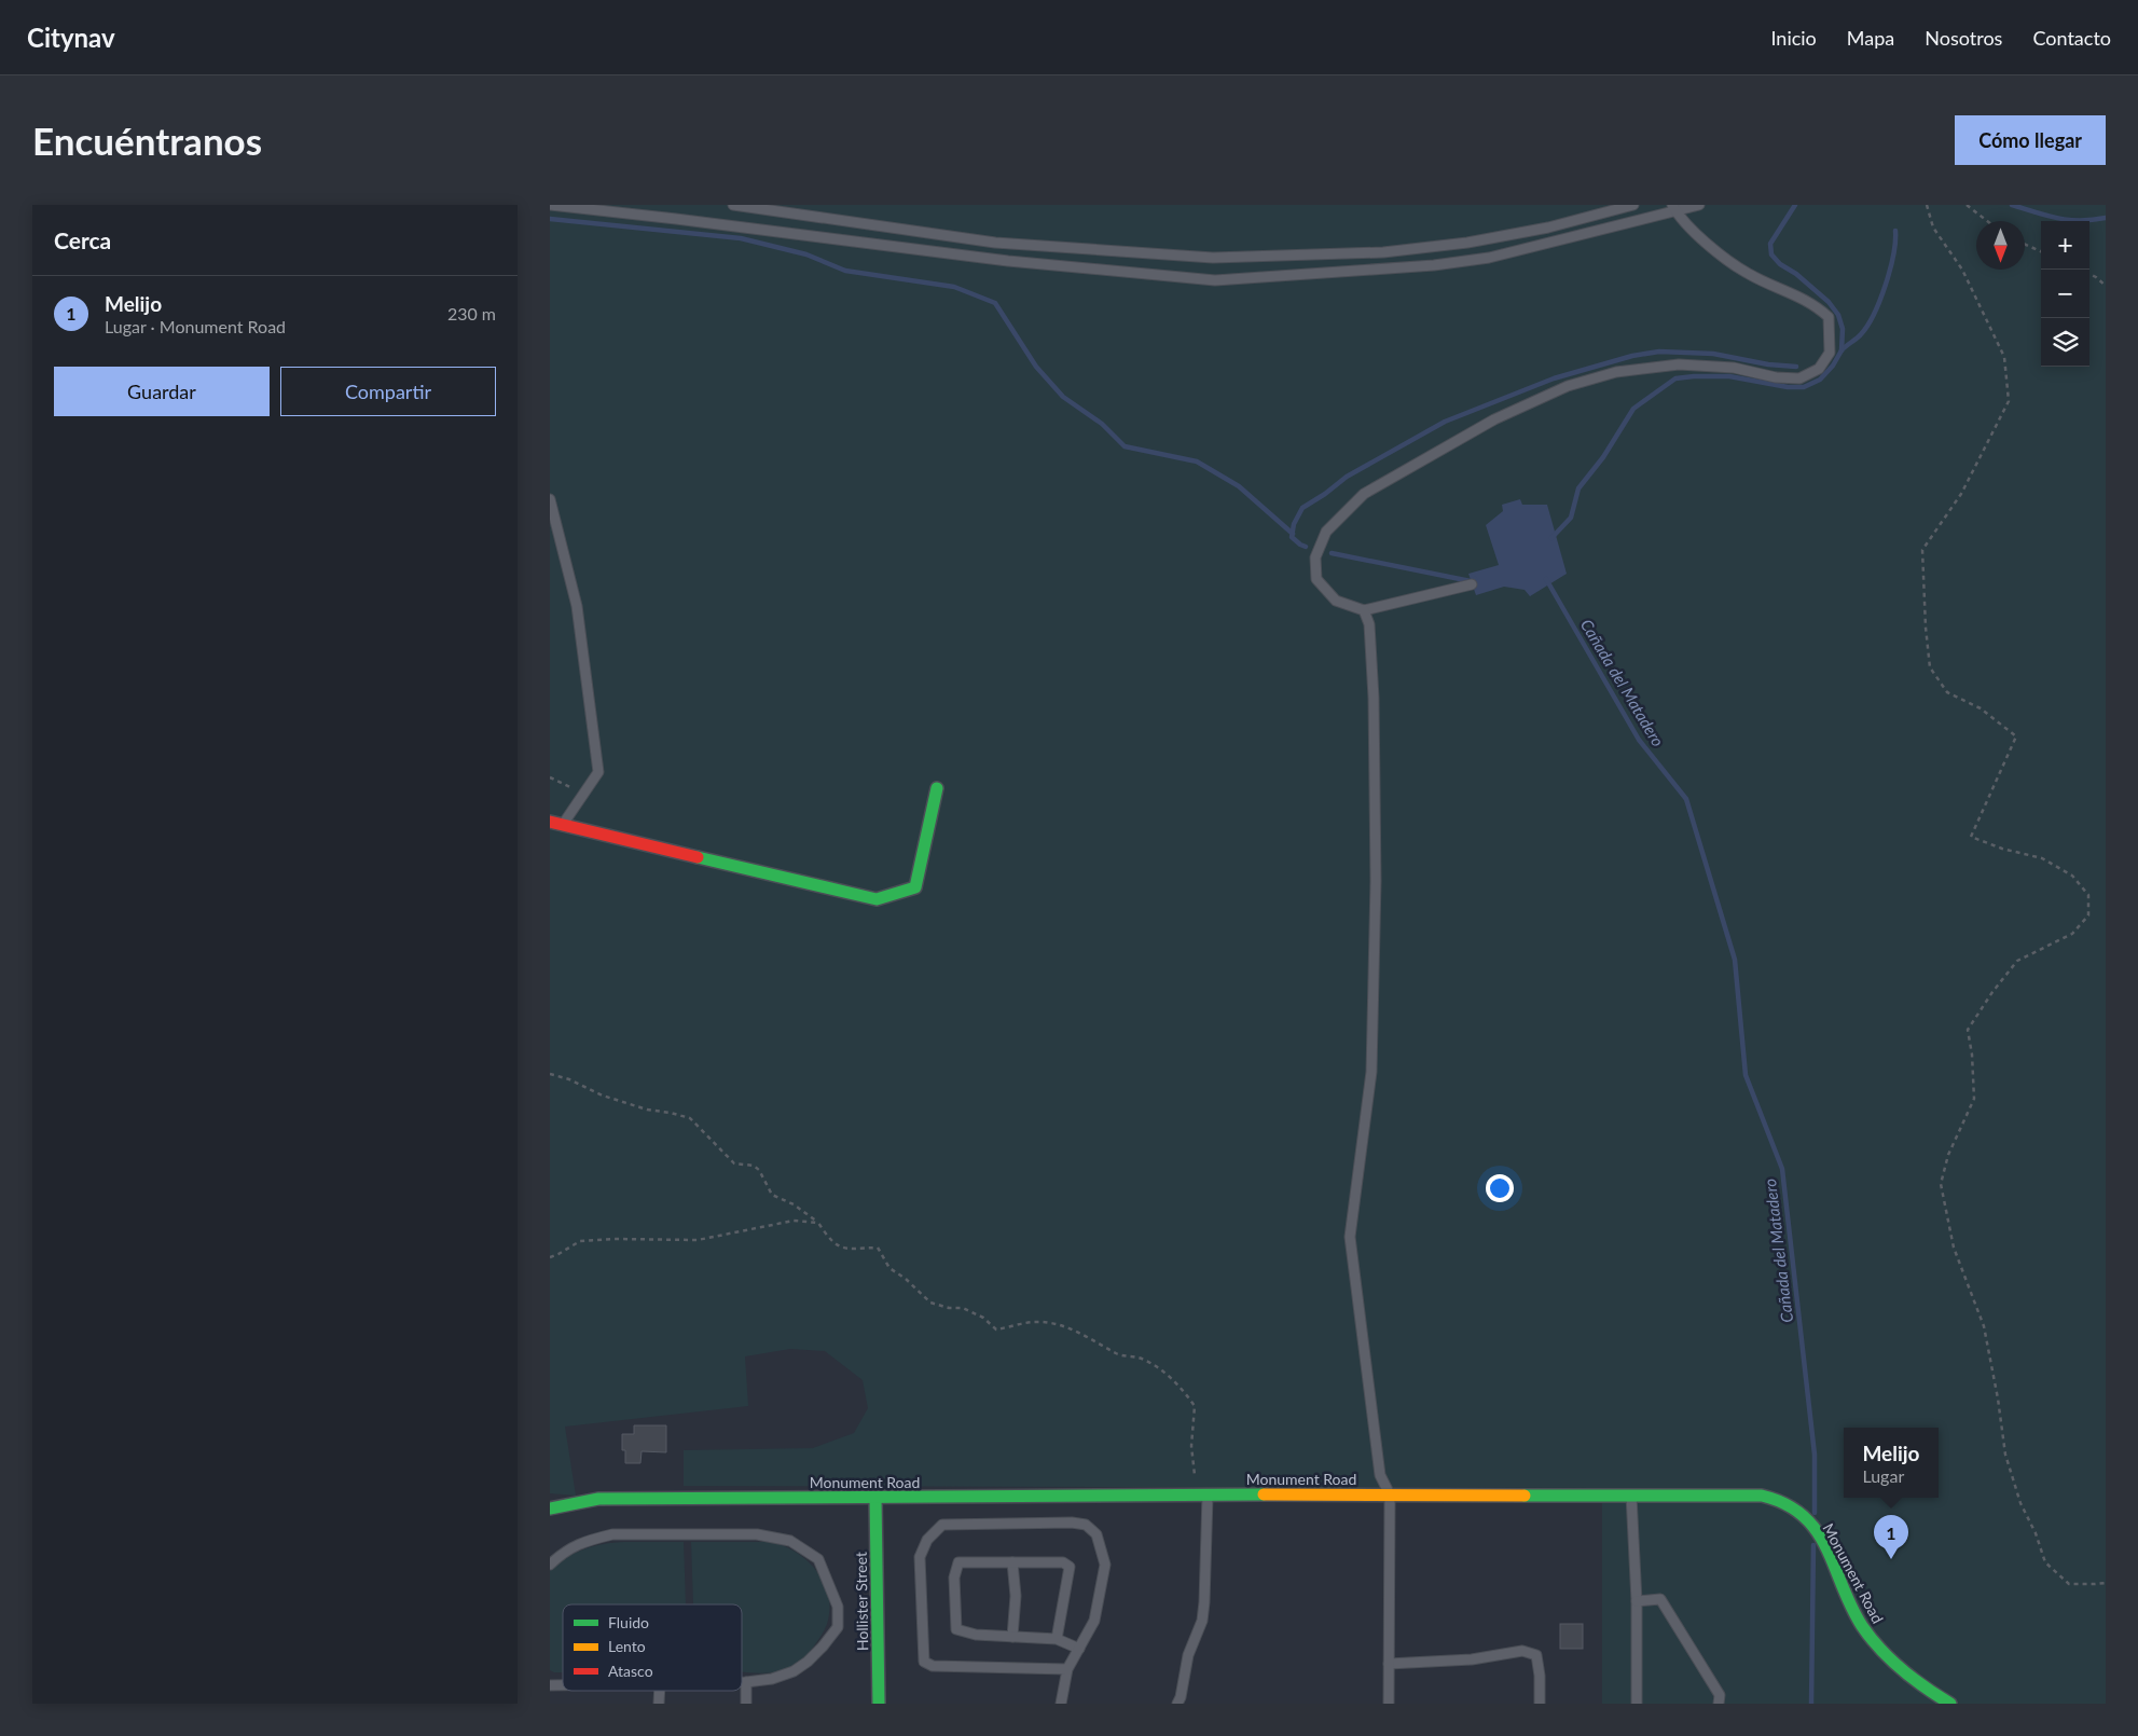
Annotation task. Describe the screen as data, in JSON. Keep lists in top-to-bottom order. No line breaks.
{"streets":{"street":["Monument Road","Hollister Street"]},"crossings":[["Monument Road","Hollister Street"]],"water":["Cañada del Matadero"],"legend":["Fluido","Lento","Atasco"],"north":"bottom","page":{"header":"Citynav","nav":["Inicio","Mapa","Nosotros","Contacto"],"buttons":["Cómo llegar",["Guardar","Compartir"]],"title":"Encuéntranos","heading":"Cerca","map_buttons":["+","−"],"list":[{"mark":"1","name":"Melijo","note":"Lugar · Monument Road","value":"230 m"}],"popup":["Melijo","Lugar"],"pins":"1"}}
